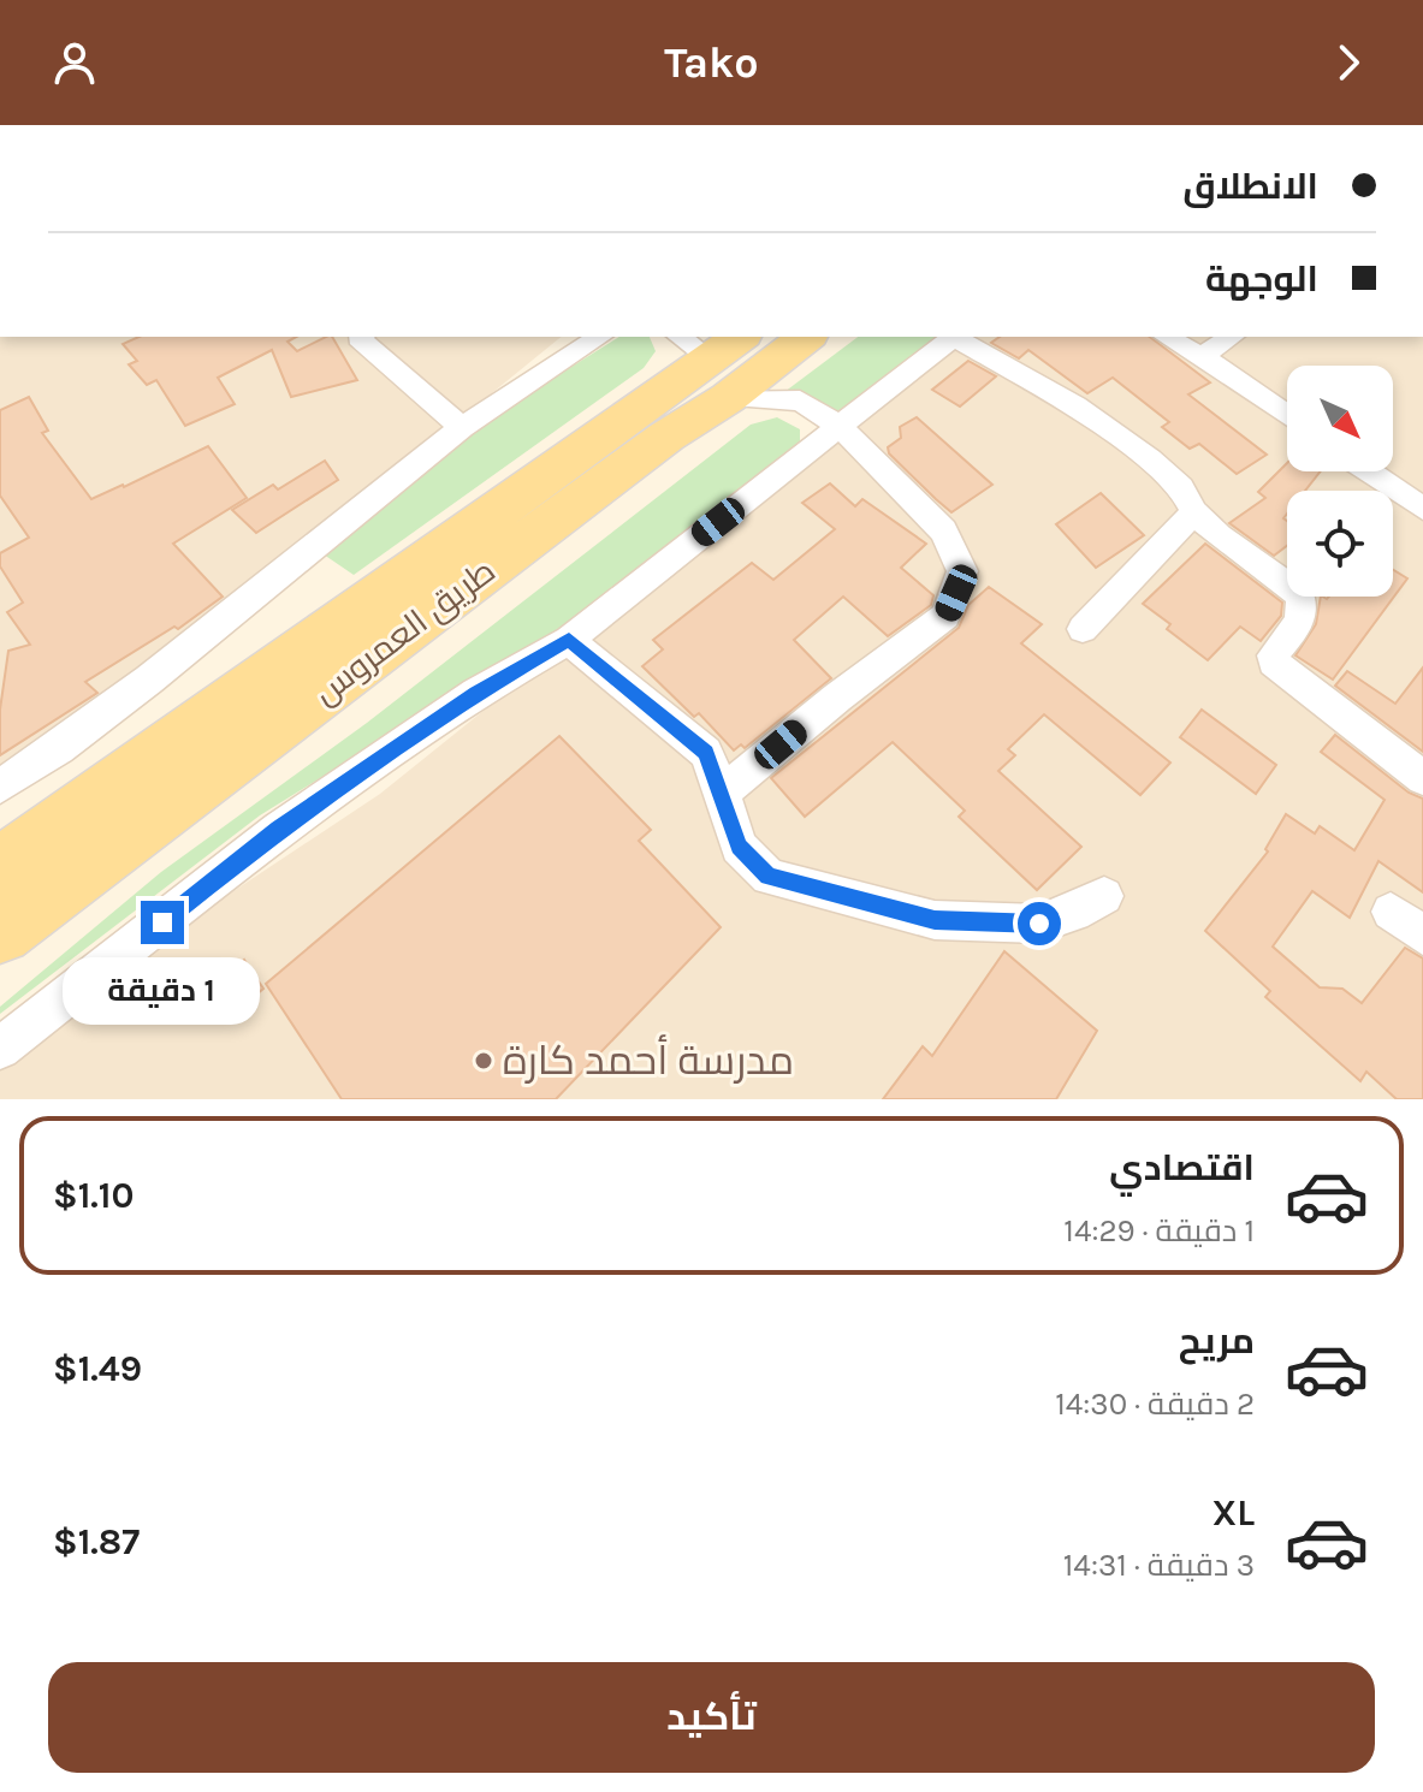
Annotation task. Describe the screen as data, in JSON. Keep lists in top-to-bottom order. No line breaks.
{"streets":{"main road":["طريق العمروس"]},"places":["مدرسة أحمد كارة"],"north":"bottom right","page":{"header":"Tako","banner":["الانطلاق","الوجهة"],"bubble":"1 دقيقة","list":[{"name":"اقتصادي","note":"1 دقيقة · 14:29","value":"$1.10"},{"name":"مريح","note":"2 دقيقة · 14:30","value":"$1.49"},{"name":"XL","note":"3 دقيقة · 14:31","value":"$1.87"}],"buttons":"تأكيد"}}
